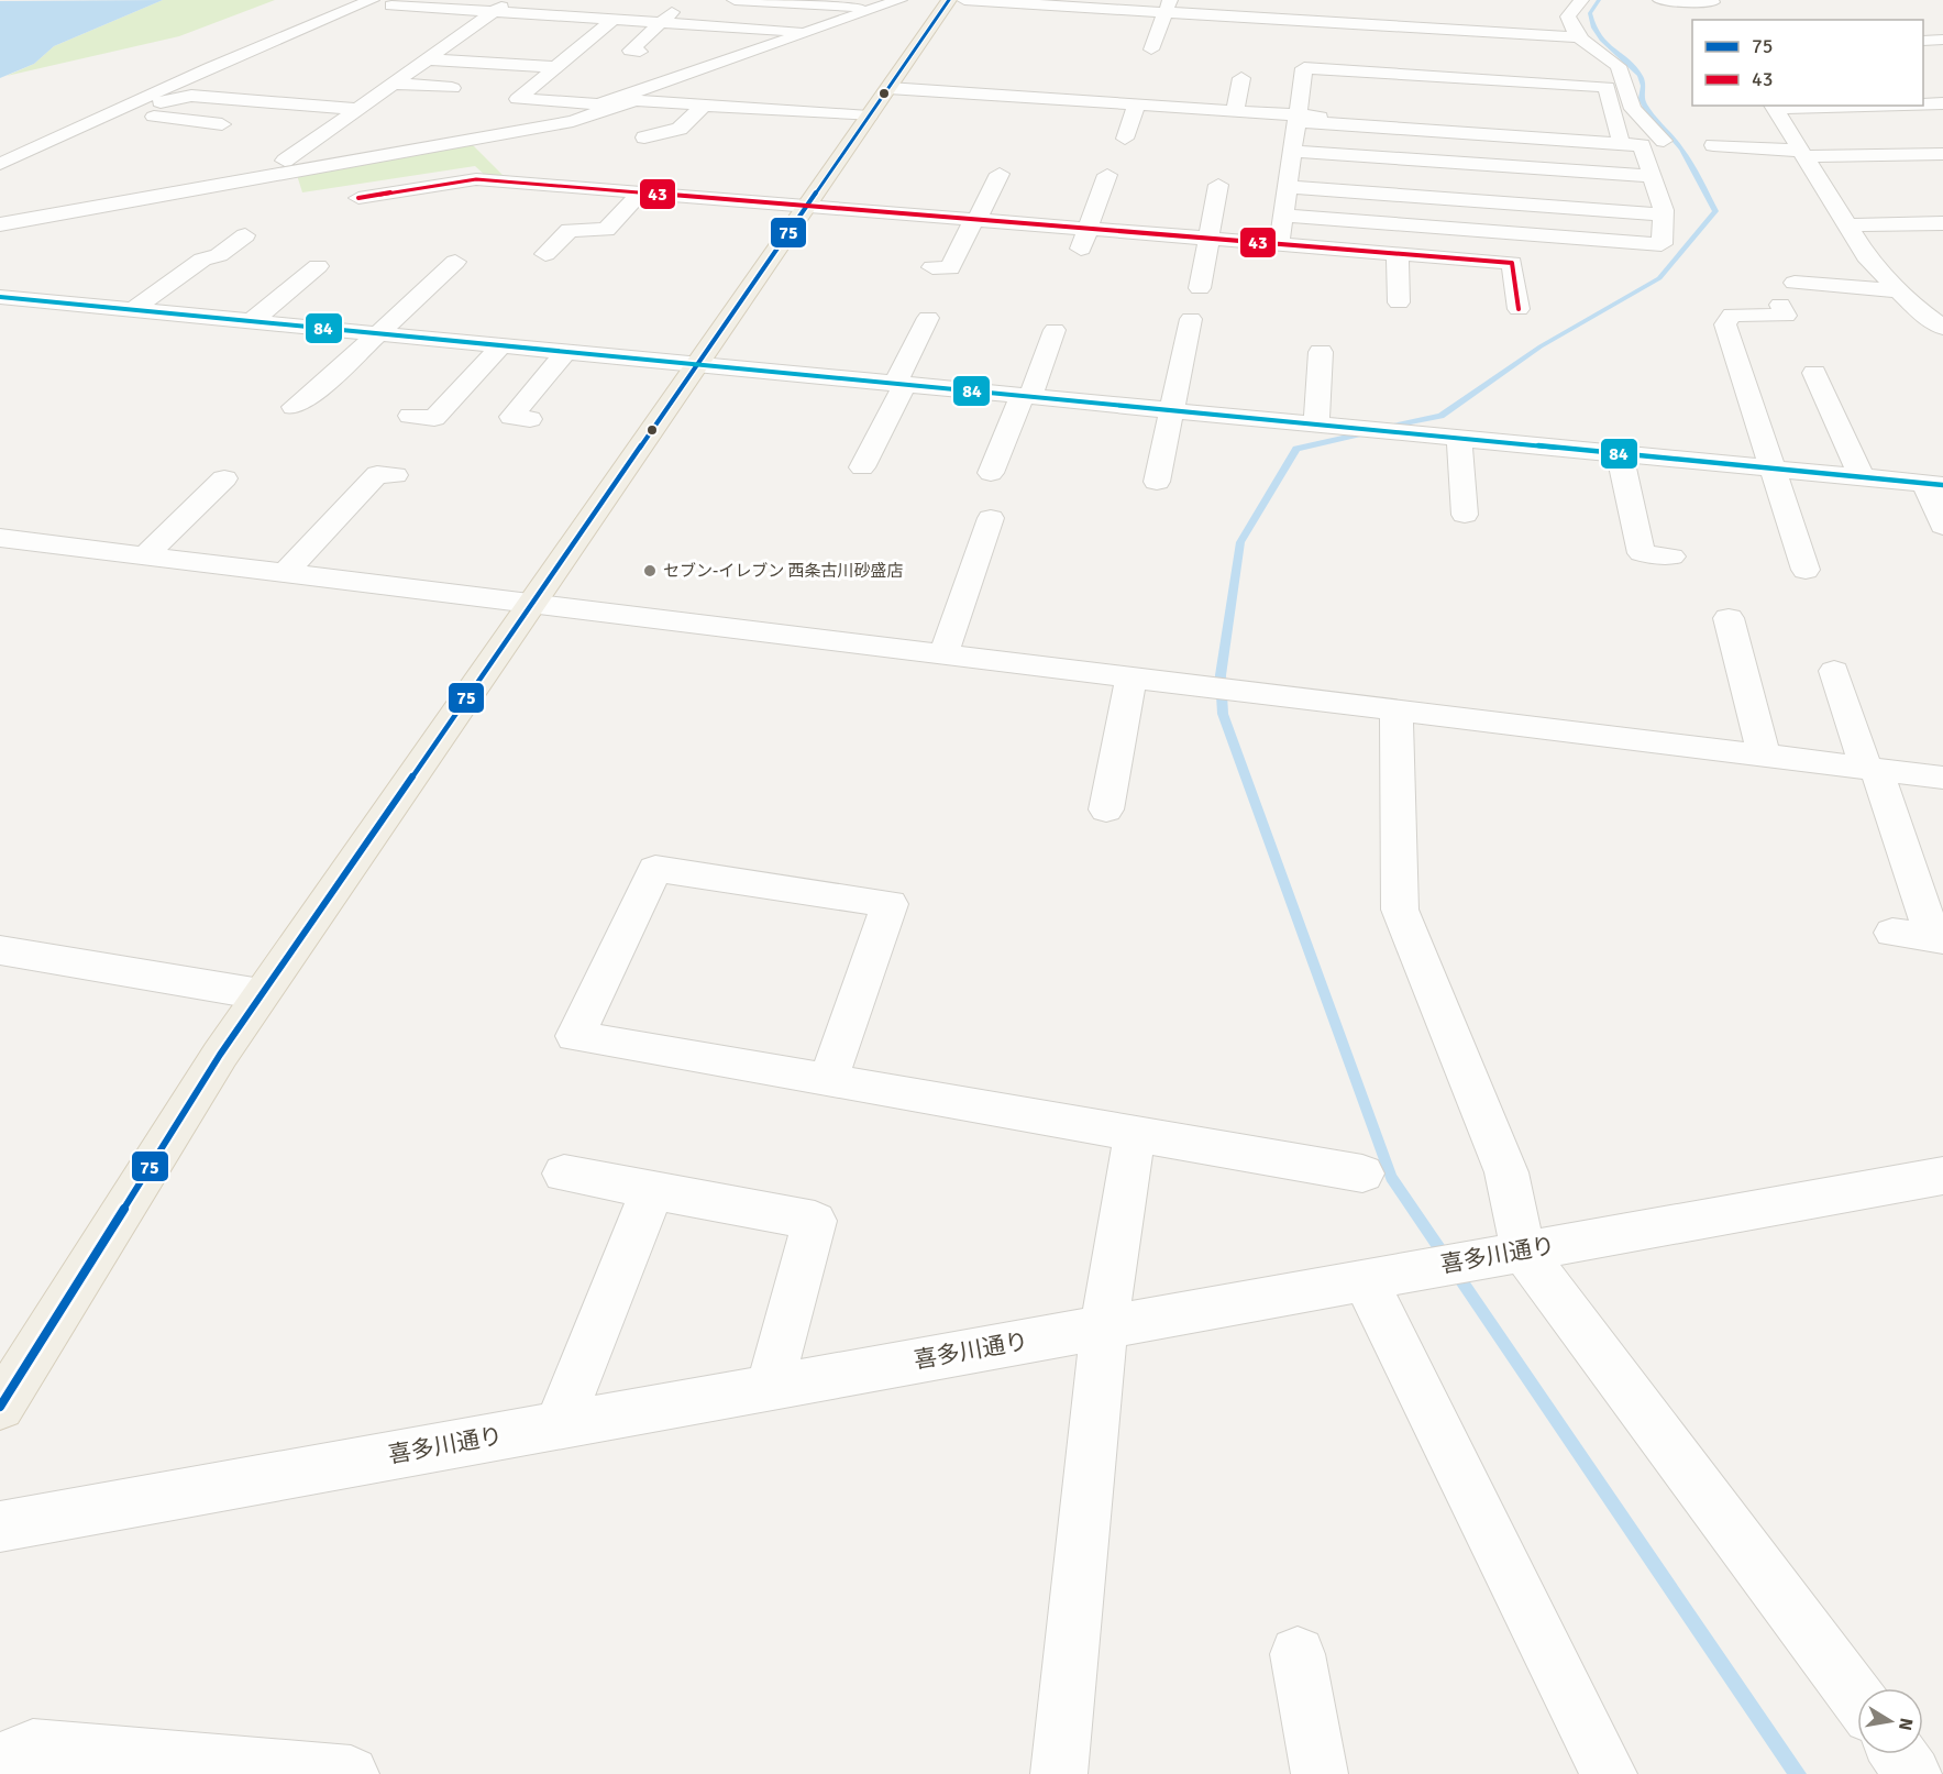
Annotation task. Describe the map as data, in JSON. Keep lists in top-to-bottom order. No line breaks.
{"streets":{"street":["喜多川通り"]},"places":["セブン-イレブン 西条古川砂盛店"],"lines":["transit line 75","transit line 43","transit line 84"],"legend":["75","43"],"north":"right"}
